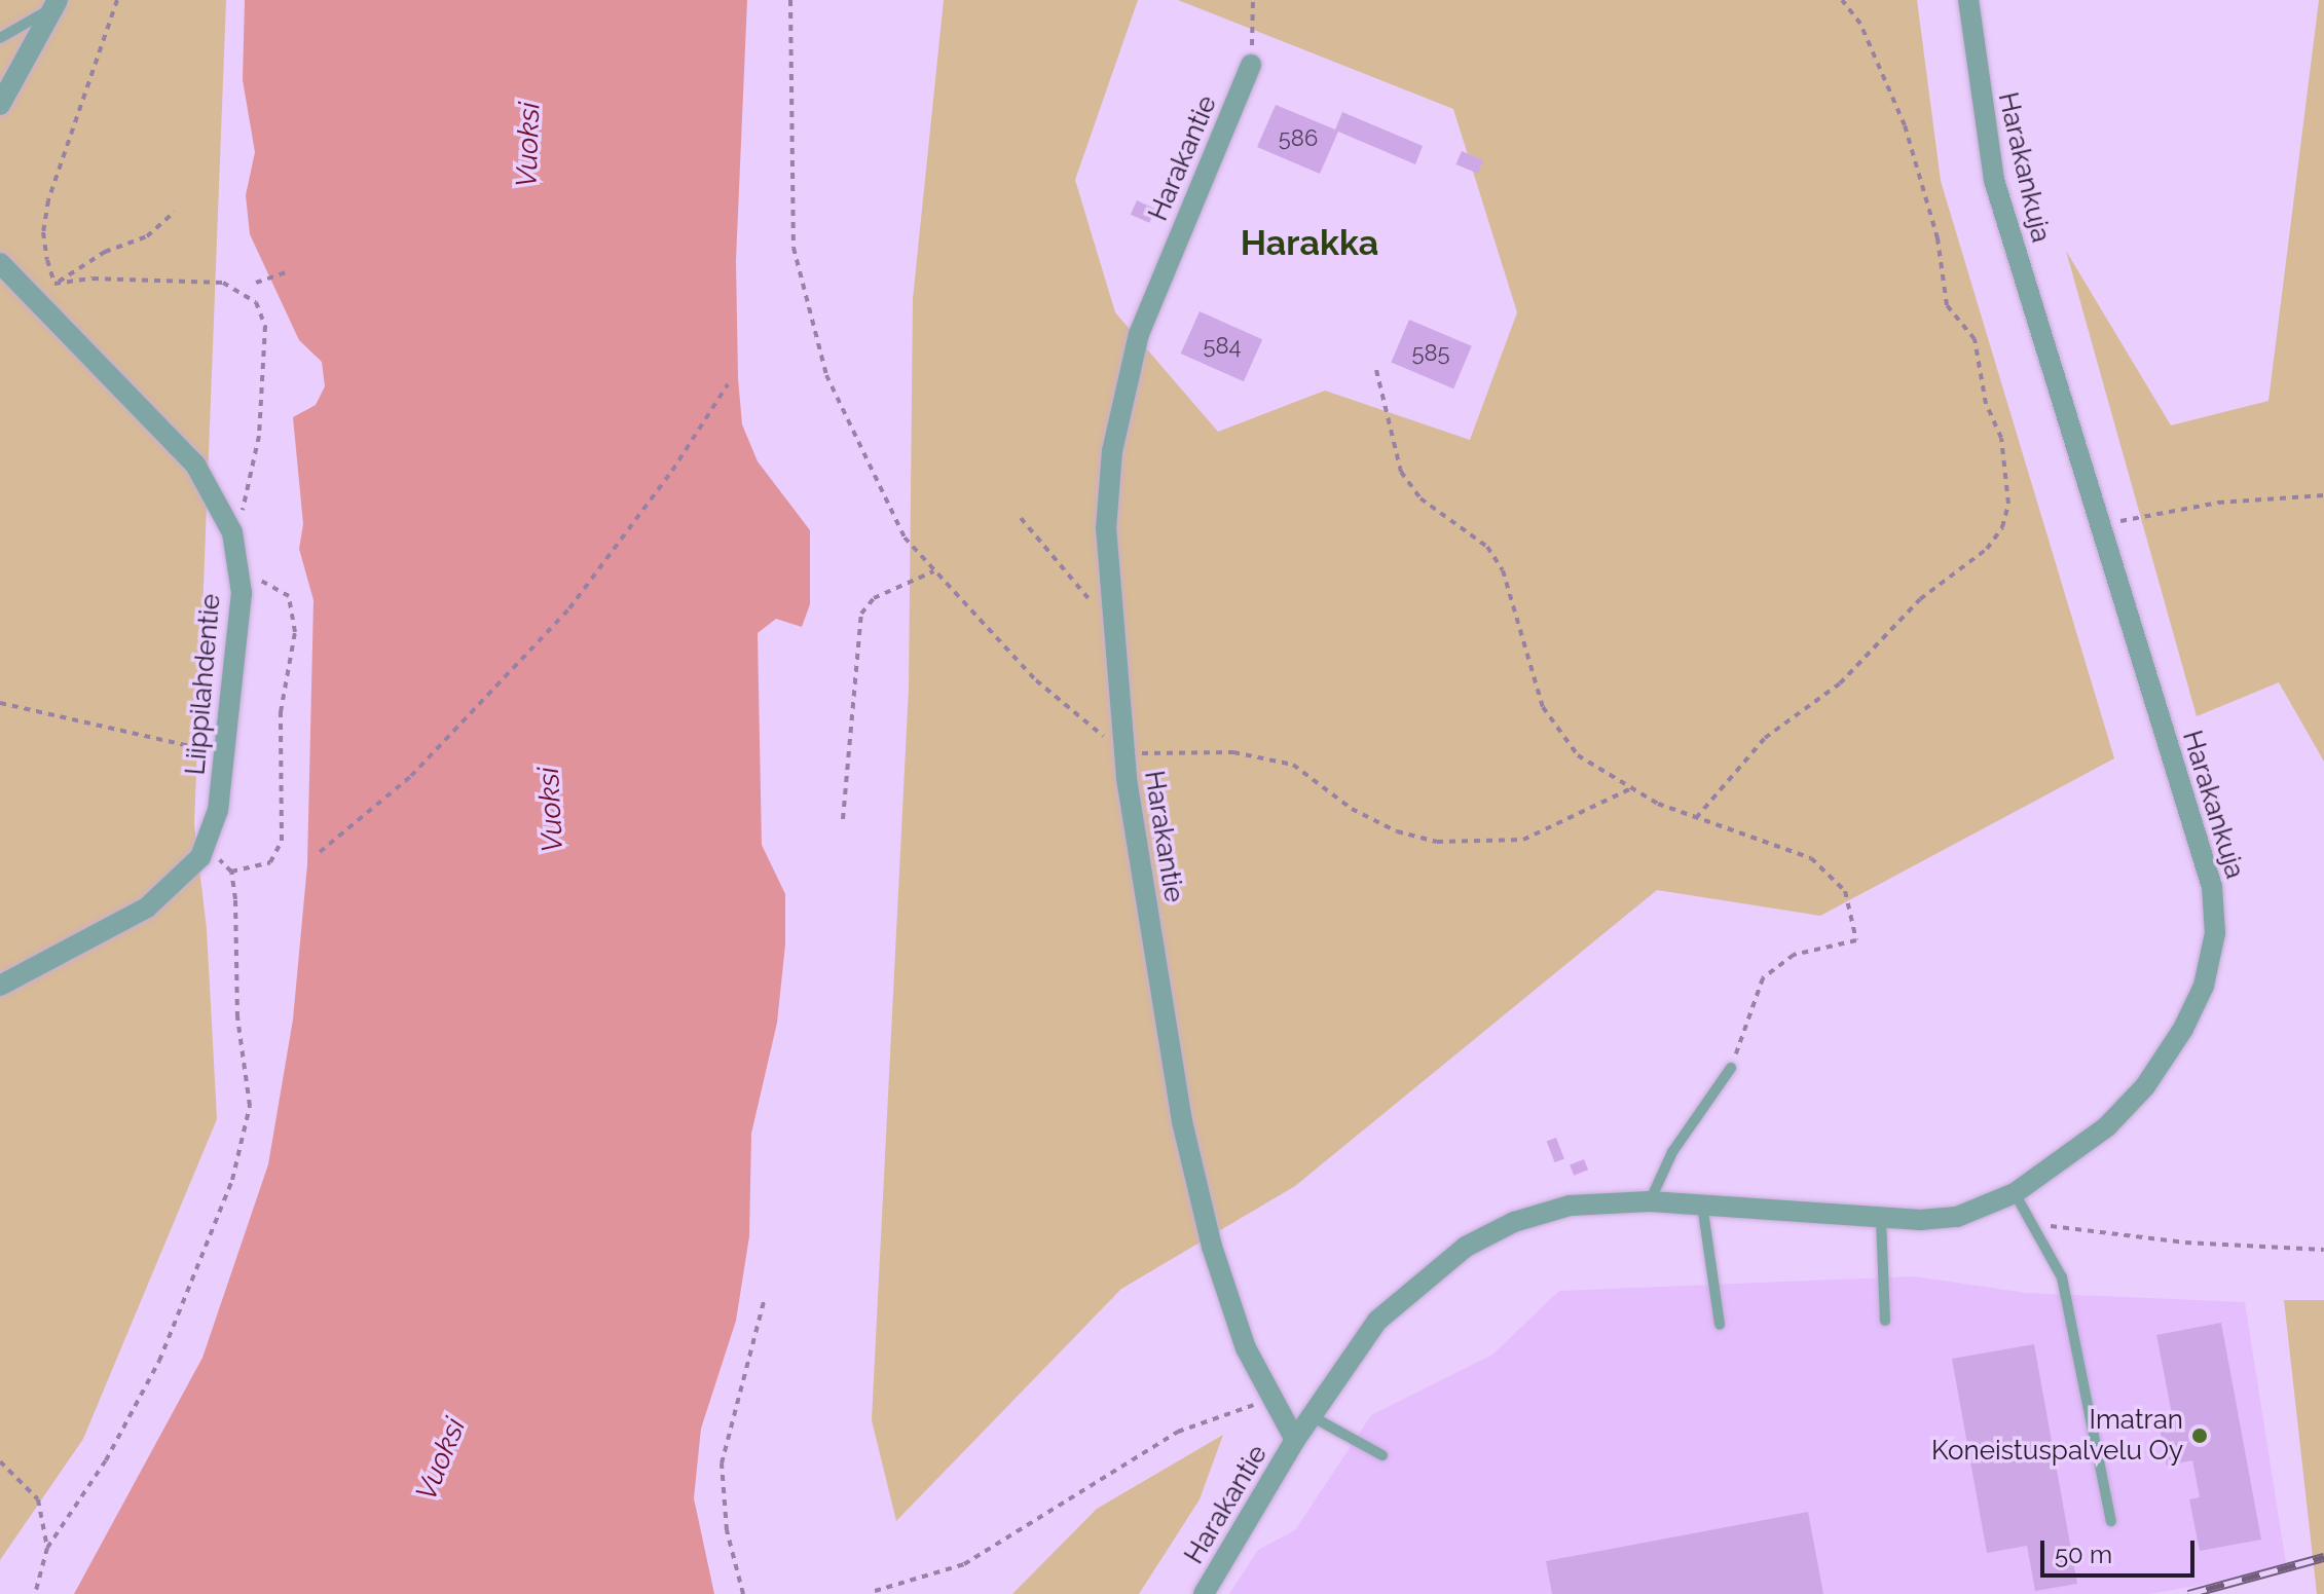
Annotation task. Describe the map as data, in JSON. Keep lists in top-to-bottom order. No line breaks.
{"streets":{"street":["Harakantie","Harakankuja","Liippilahdentie"]},"crossings":[["Harakantie","Harakankuja"]],"districts":["Harakka"],"water":["Vuoksi"],"places":["Imatran Koneistuspalvelu Oy"],"house_numbers":["586","584","585"],"scale_bar":"50 m"}
